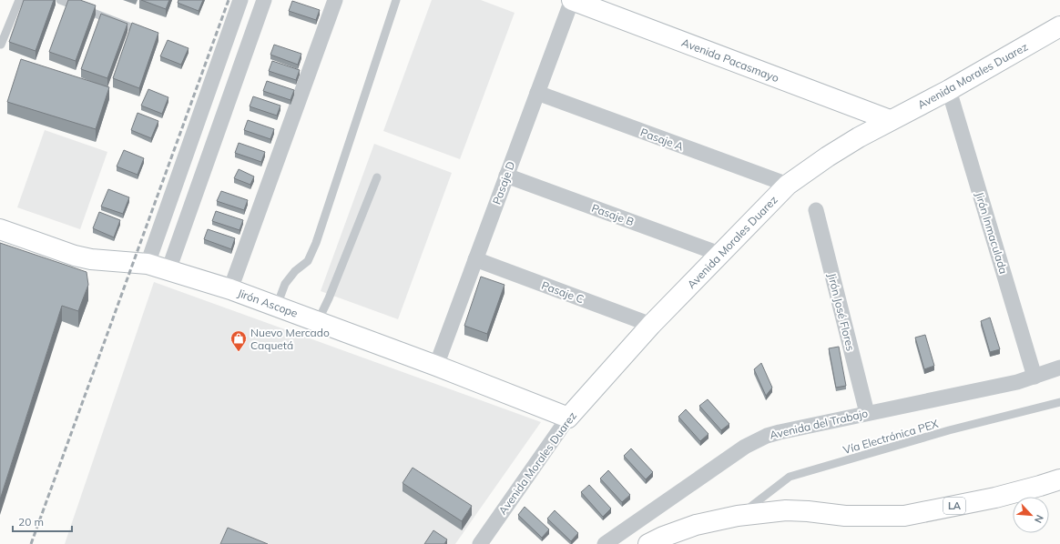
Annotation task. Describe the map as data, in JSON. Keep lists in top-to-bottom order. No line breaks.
{"streets":{"main road":["Avenida Pacasmayo","Avenida Morales Duarez","Jirón Ascope","LA"],"street":["Pasaje A","Pasaje D","Pasaje B","Jirón Inmaculada","Pasaje C","Jirón José Flores","Avenida del Trabajo"],"lane":["Vía Electrónica PEX"]},"crossings":[["Avenida Pacasmayo","Avenida Morales Duarez"],["Avenida Pacasmayo","Pasaje D"],["Avenida Morales Duarez","Pasaje A"],["Avenida Morales Duarez","Pasaje B"],["Avenida Morales Duarez","Jirón Inmaculada"],["Avenida Morales Duarez","Pasaje C"],["Avenida Morales Duarez","Jirón Ascope"],["Pasaje A","Pasaje D"],["Pasaje D","Pasaje B"],["Pasaje D","Pasaje C"],["Pasaje D","Jirón Ascope"],["Jirón Inmaculada","Avenida del Trabajo"],["Jirón José Flores","Avenida del Trabajo"],["Vía Electrónica PEX","LA"]],"places":{"shop":["Nuevo Mercado Caquetá"]},"scale_bar":"20 m","north":"bottom right"}
